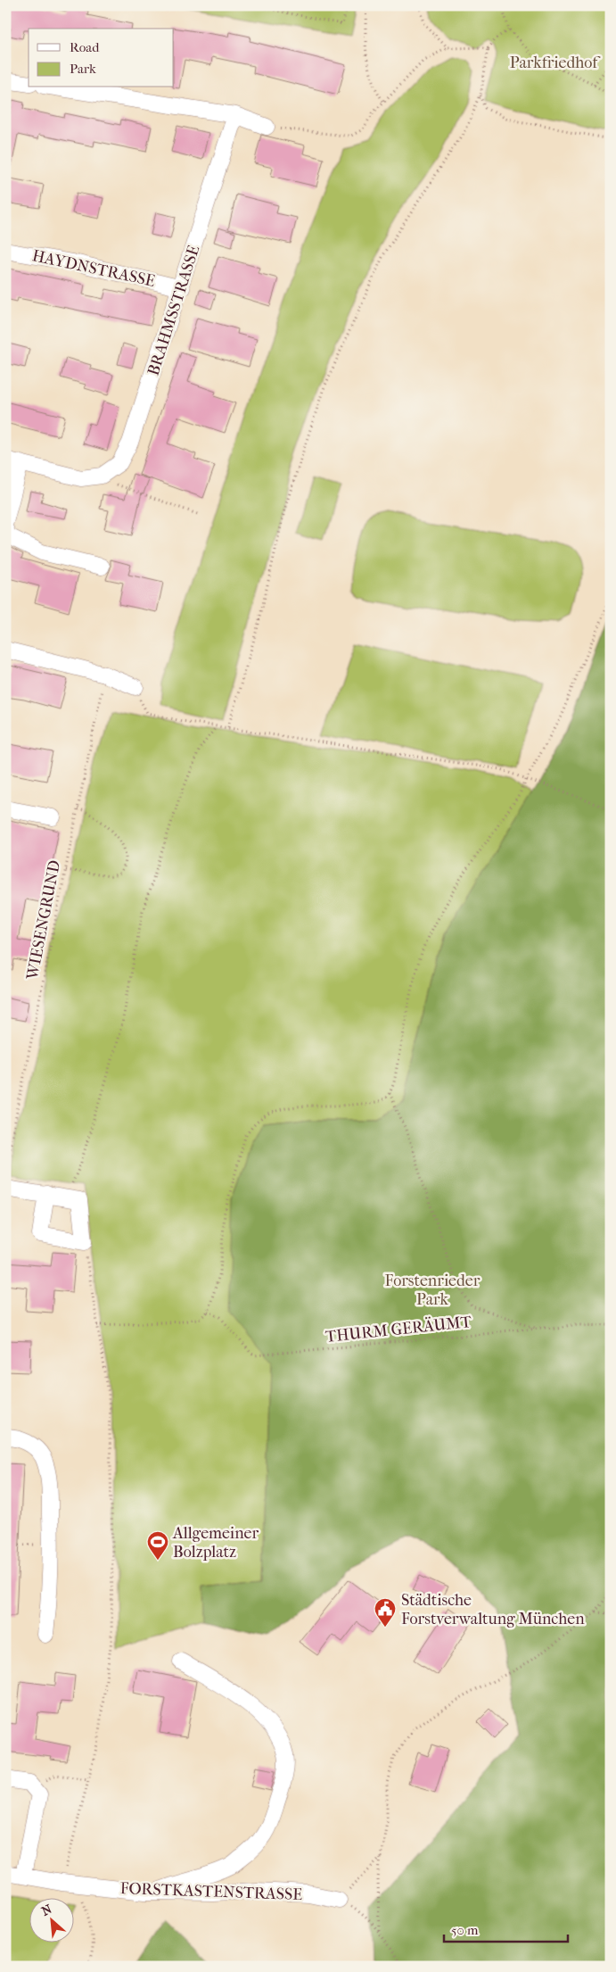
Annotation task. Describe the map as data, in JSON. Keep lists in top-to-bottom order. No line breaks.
{"streets":{"street":["HAYDNSTRASSE","BRAHMSSTRASSE","FORSTKASTENSTRASSE"],"path":["WIESENGRUND","THURM GERÄUMT"]},"crossings":[["HAYDNSTRASSE","BRAHMSSTRASSE"]],"parks":["Parkfriedhof","Forstenrieder Park"],"places":{"sports":["Allgemeiner Bolzplatz"],"public building":["Städtische Forstverwaltung München"]},"legend":["Road","Park"],"scale_bar":"50 m","north":"top left"}
